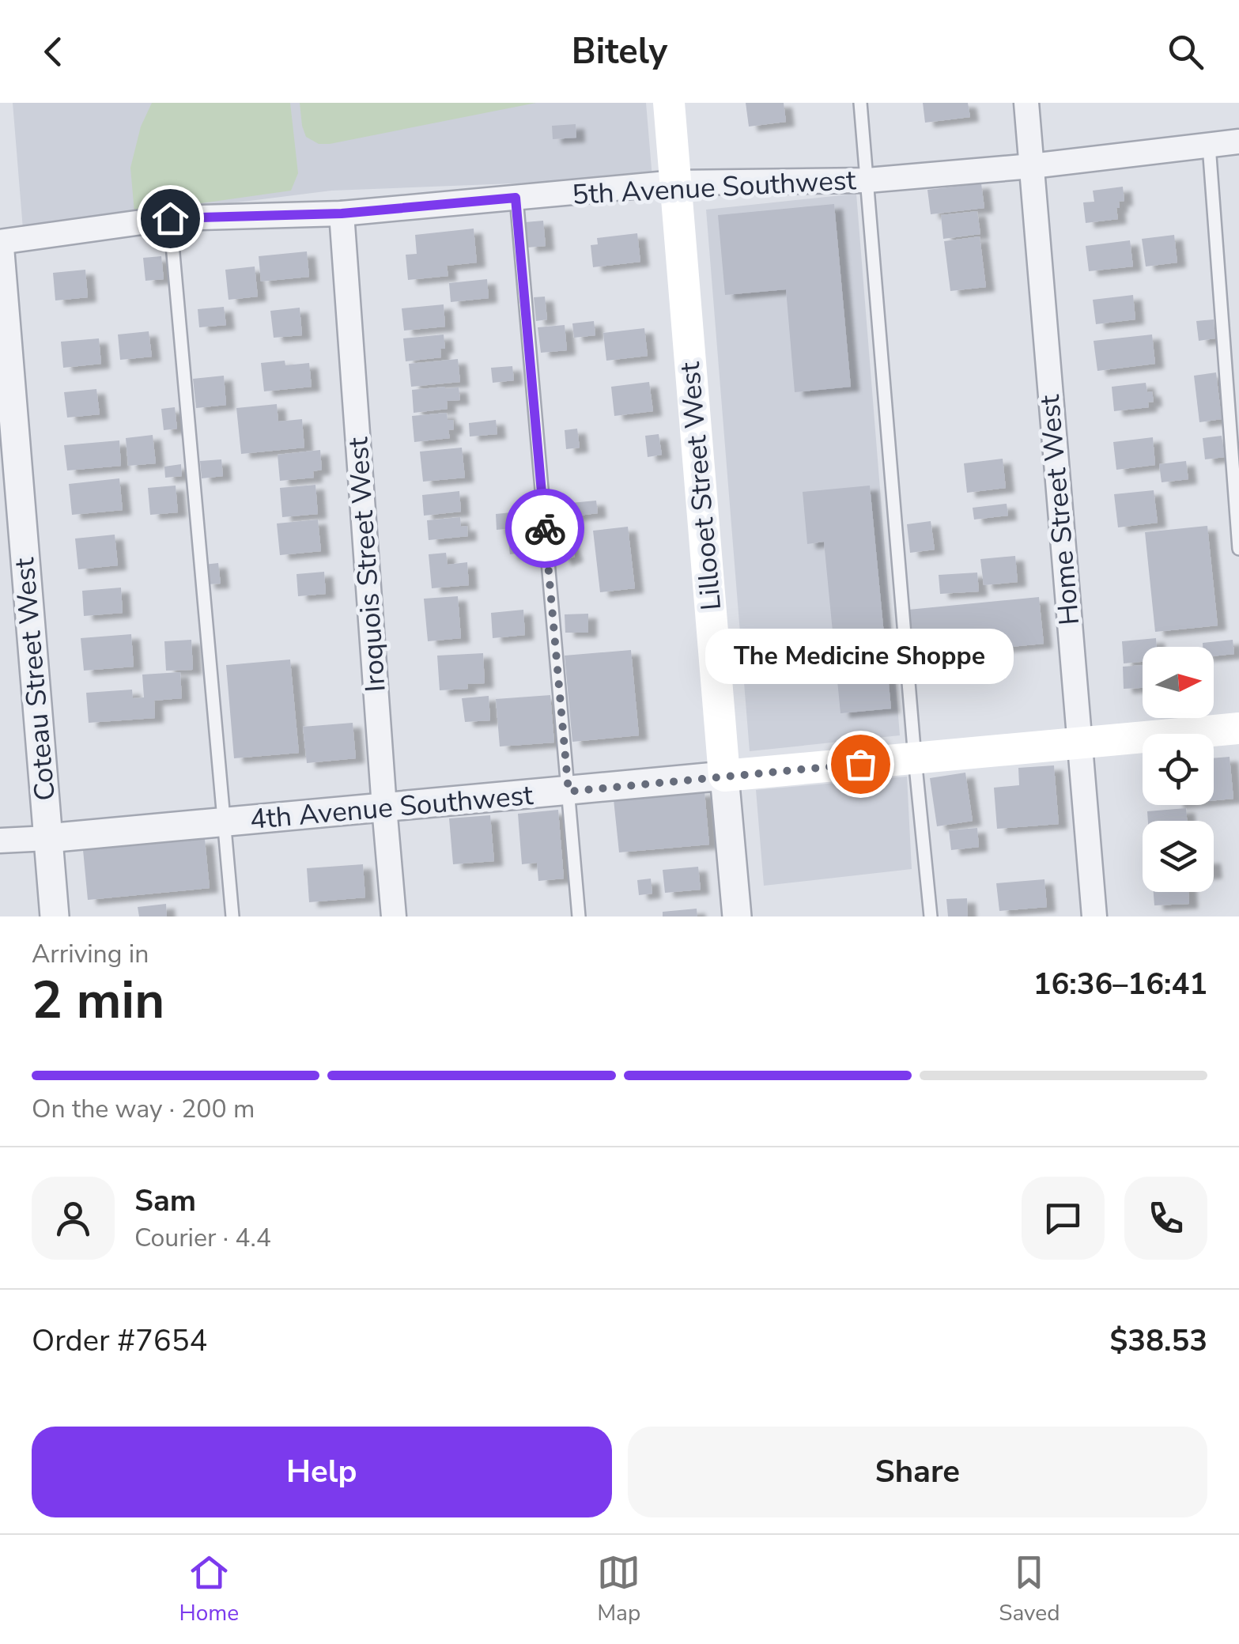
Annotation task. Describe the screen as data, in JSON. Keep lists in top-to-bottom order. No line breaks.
{"streets":{"main road":["Lillooet Street West","4th Avenue Southwest"],"street":["5th Avenue Southwest","Home Street West","Iroquois Street West","Coteau Street West"]},"crossings":[["5th Avenue Southwest","Lillooet Street West"],["5th Avenue Southwest","Home Street West"],["5th Avenue Southwest","Iroquois Street West"],["Lillooet Street West","4th Avenue Southwest"],["Home Street West","4th Avenue Southwest"],["Iroquois Street West","4th Avenue Southwest"],["Coteau Street West","4th Avenue Southwest"]],"places":["The Medicine Shoppe"],"north":"right","page":{"header":"Bitely","bubble":"The Medicine Shoppe","heading":["2 min","Arriving in","16:36–16:41"],"panel":["Sam","Courier · 4.4","Order #7654","$38.53"],"bar":"On the way · 200 m","buttons":["Help","Share"],"tabs":["Home","Map","Saved"]}}
